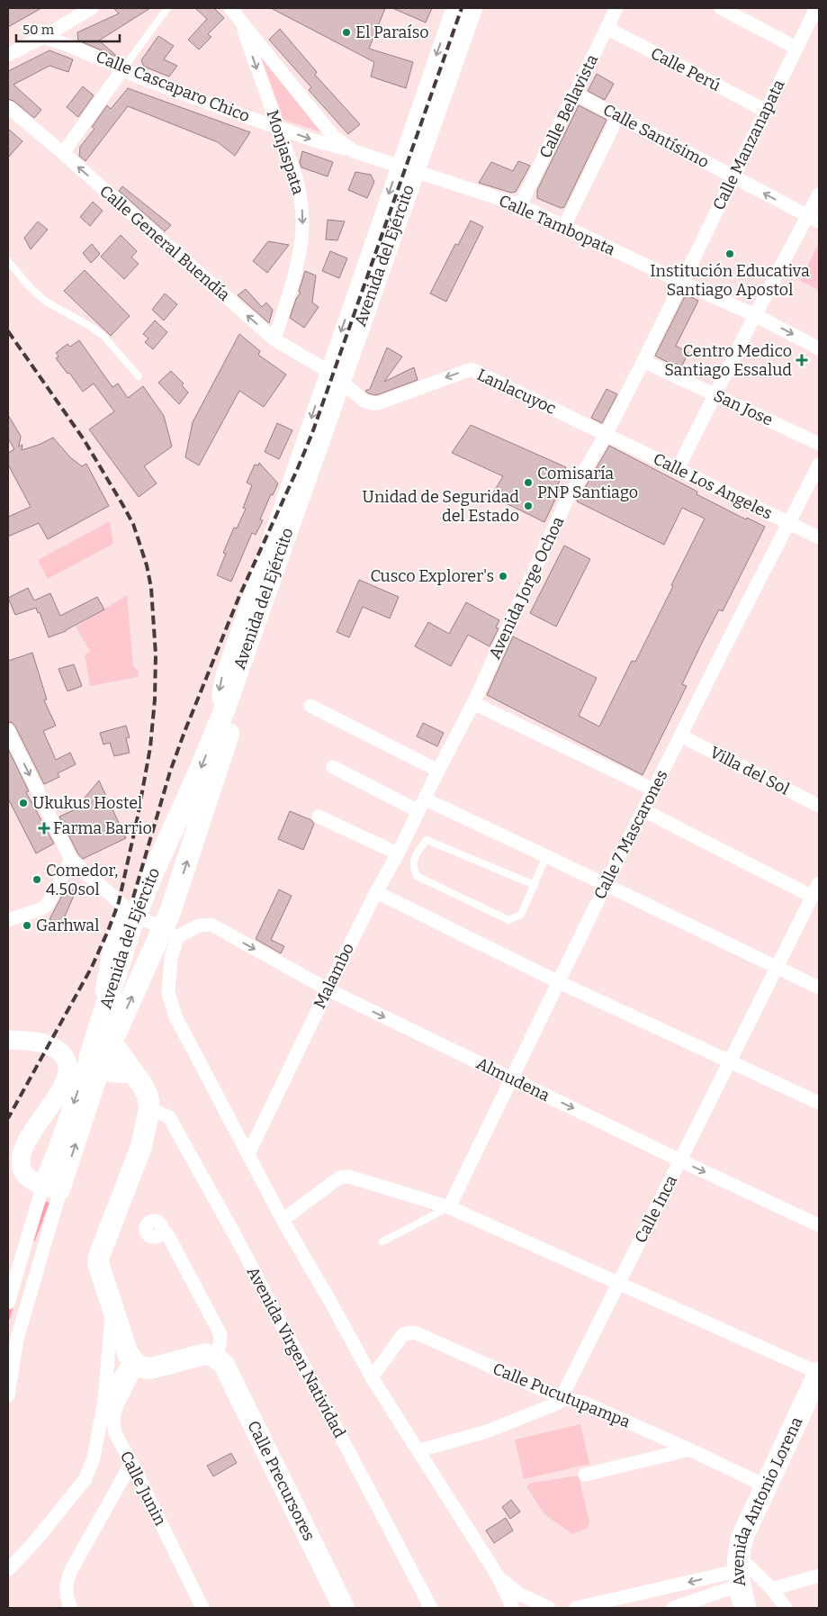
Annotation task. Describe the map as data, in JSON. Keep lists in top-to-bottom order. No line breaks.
{"streets":{"highway":["Avenida Antonio Lorena"],"main road":["Avenida del Ejército","Calle Precursores"],"street":["Calle Perú","Calle Cascaparo Chico","Calle Bellavista","Calle Santísimo","Calle Manzanapata","Monjaspata","Calle Tambopata","Calle General Buendía","Lanlacuyoc","San Jose","Calle Los Angeles","Avenida Jorge Ochoa","Villa del Sol","Calle 7 Mascarones","Malambo","Almudena","Calle Inca","Avenida Virgen Natividad","Calle Pucutupampa","Calle Junin"]},"crossings":[["Calle Perú","Calle Bellavista"],["Calle Perú","Calle Manzanapata"],["Calle Cascaparo Chico","Monjaspata"],["Calle Cascaparo Chico","Calle Tambopata"],["Calle Bellavista","Calle Santísimo"],["Calle Bellavista","Calle Tambopata"],["Calle Santísimo","Calle Manzanapata"],["Calle Manzanapata","Calle Tambopata"],["Calle Manzanapata","Avenida Jorge Ochoa"],["Monjaspata","Calle Tambopata"],["Monjaspata","Calle General Buendía"],["Calle Tambopata","Avenida Jorge Ochoa"],["Calle General Buendía","Avenida del Ejército"],["Calle General Buendía","Lanlacuyoc"],["Avenida del Ejército","Lanlacuyoc"],["Lanlacuyoc","Calle Los Angeles"],["Lanlacuyoc","Avenida Jorge Ochoa"],["San Jose","Avenida Jorge Ochoa"],["Calle Los Angeles","Avenida Jorge Ochoa"],["Calle Los Angeles","Calle 7 Mascarones"],["Avenida Jorge Ochoa","Malambo"],["Villa del Sol","Calle 7 Mascarones"],["Calle 7 Mascarones","Almudena"],["Malambo","Almudena"],["Almudena","Calle Inca"],["Calle Inca","Calle Pucutupampa"],["Calle Pucutupampa","Avenida Antonio Lorena"]],"one_way":["Monjaspata","Calle General Buendía","Lanlacuyoc"],"places":{"other":["El Paraíso","Institución Educativa Santiago Apostol","Comisaría PNP Santiago","Unidad de Seguridad del Estado","Cusco Explorer's","Ukukus Hostel","Comedor, 4.50sol","Garhwal"],"health":["Centro Medico Santiago Essalud","Farma Barrio"]},"scale_bar":"50 m"}
